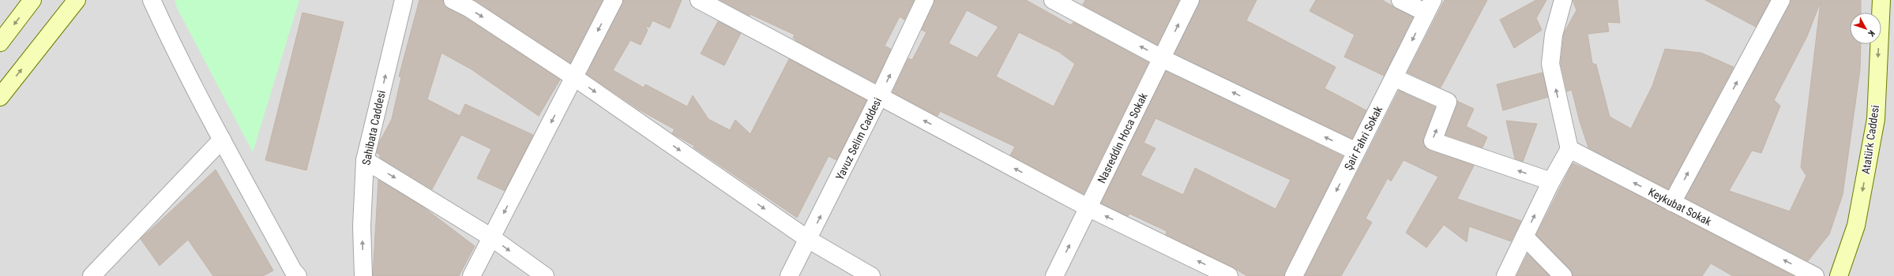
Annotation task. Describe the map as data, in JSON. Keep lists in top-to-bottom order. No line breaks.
{"streets":{"main road":["Atatürk Caddesi"],"street":["Sahibata Caddesi","Nasreddin Hoca Sokak","Şair Fahri Sokak","Yavuz Selim Caddesi","Keykubat Sokak"]},"one_way":["Nasreddin Hoca Sokak","Şair Fahri Sokak","Yavuz Selim Caddesi","Atatürk Caddesi","Keykubat Sokak"],"north":"bottom right"}
